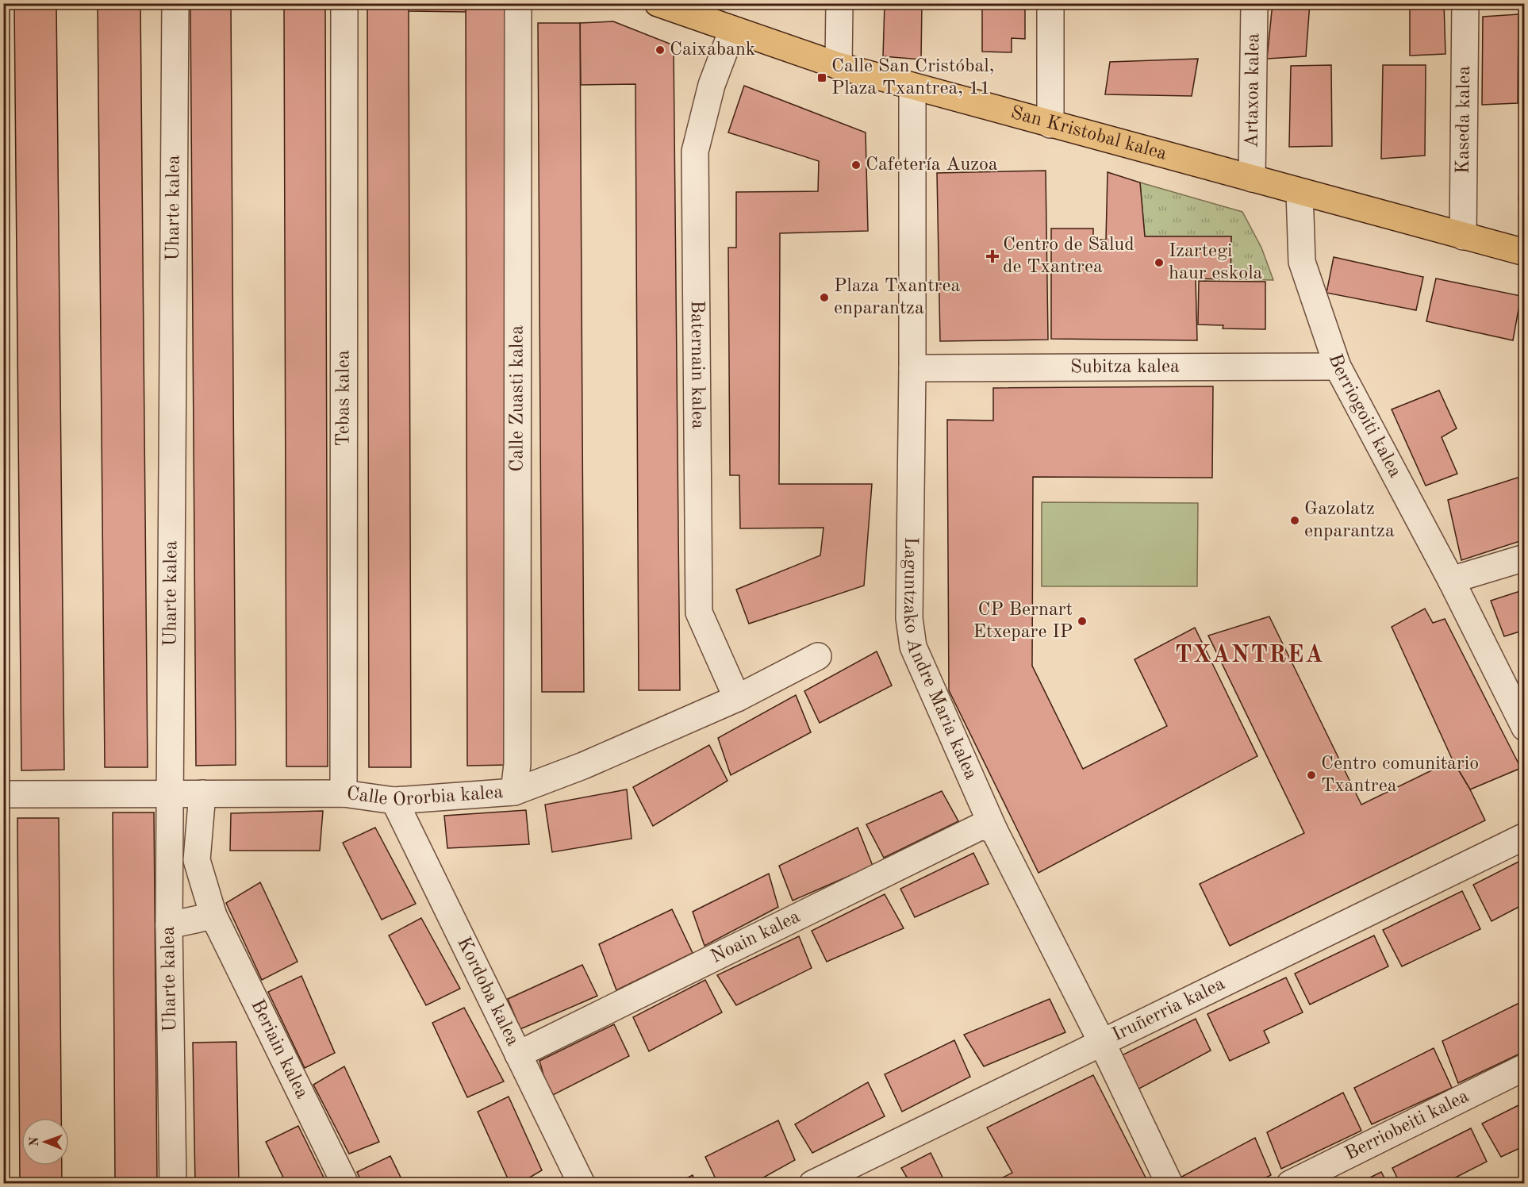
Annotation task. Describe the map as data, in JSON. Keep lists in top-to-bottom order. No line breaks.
{"streets":{"main road":["San Kristobal kalea"],"street":["Artaxoa kalea","Kaseda kalea","Uharte kalea","Baternain kalea","Subitza kalea","Calle Zuasti kalea","Tebas kalea","Berriogoiti kalea","Laguntzako Andre Maria kalea","Calle Ororbia kalea","Noain kalea","Kordoba kalea","Iruñerria kalea","Beriain kalea","Berriobeiti kalea"]},"crossings":[["Artaxoa kalea","San Kristobal kalea"],["Kaseda kalea","San Kristobal kalea"],["San Kristobal kalea","Baternain kalea"],["San Kristobal kalea","Berriogoiti kalea"],["San Kristobal kalea","Laguntzako Andre Maria kalea"],["Uharte kalea","Calle Ororbia kalea"],["Baternain kalea","Calle Ororbia kalea"],["Subitza kalea","Berriogoiti kalea"],["Subitza kalea","Laguntzako Andre Maria kalea"],["Calle Zuasti kalea","Calle Ororbia kalea"],["Tebas kalea","Calle Ororbia kalea"],["Laguntzako Andre Maria kalea","Noain kalea"],["Laguntzako Andre Maria kalea","Iruñerria kalea"],["Calle Ororbia kalea","Kordoba kalea"],["Calle Ororbia kalea","Beriain kalea"],["Noain kalea","Kordoba kalea"]],"districts":["TXANTREA"],"places":{"other":["Caixabank","Cafetería Auzoa","Izartegi haur eskola","Plaza Txantrea enparantza","Gazolatz enparantza","CP Bernart Etxepare IP","Centro comunitario Txantrea"],"transit":["Calle San Cristóbal, Plaza Txantrea, 11"],"health":["Centro de Salud de Txantrea"]},"north":"left"}
